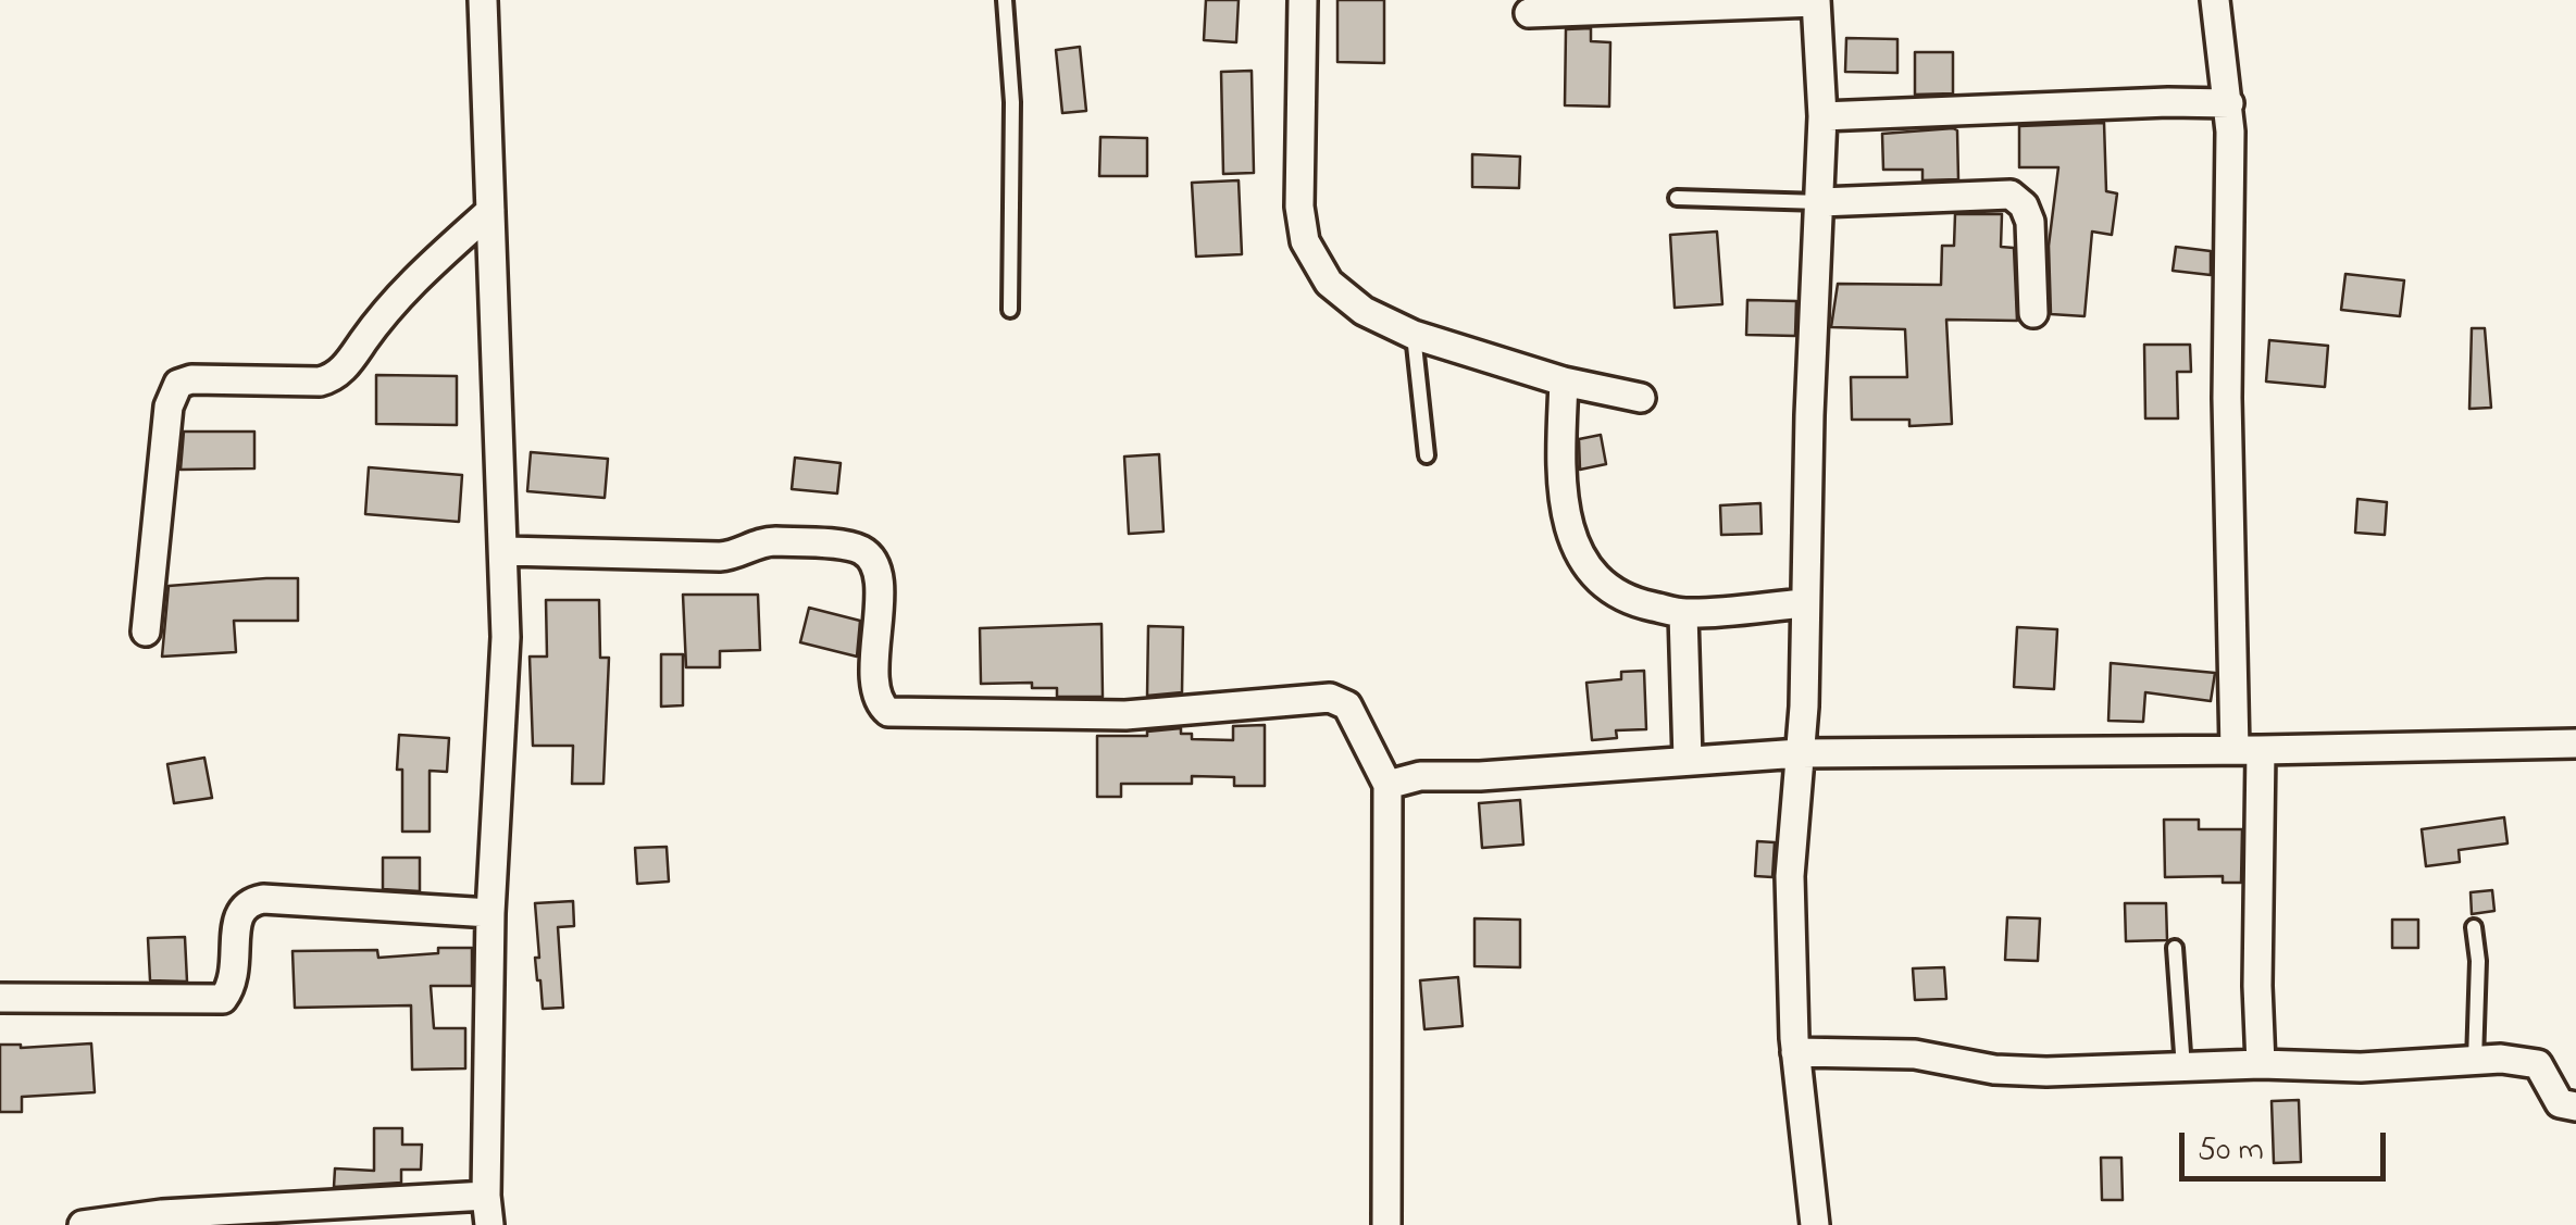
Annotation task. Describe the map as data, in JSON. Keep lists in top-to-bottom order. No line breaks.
{"scale_bar":"50 m"}
